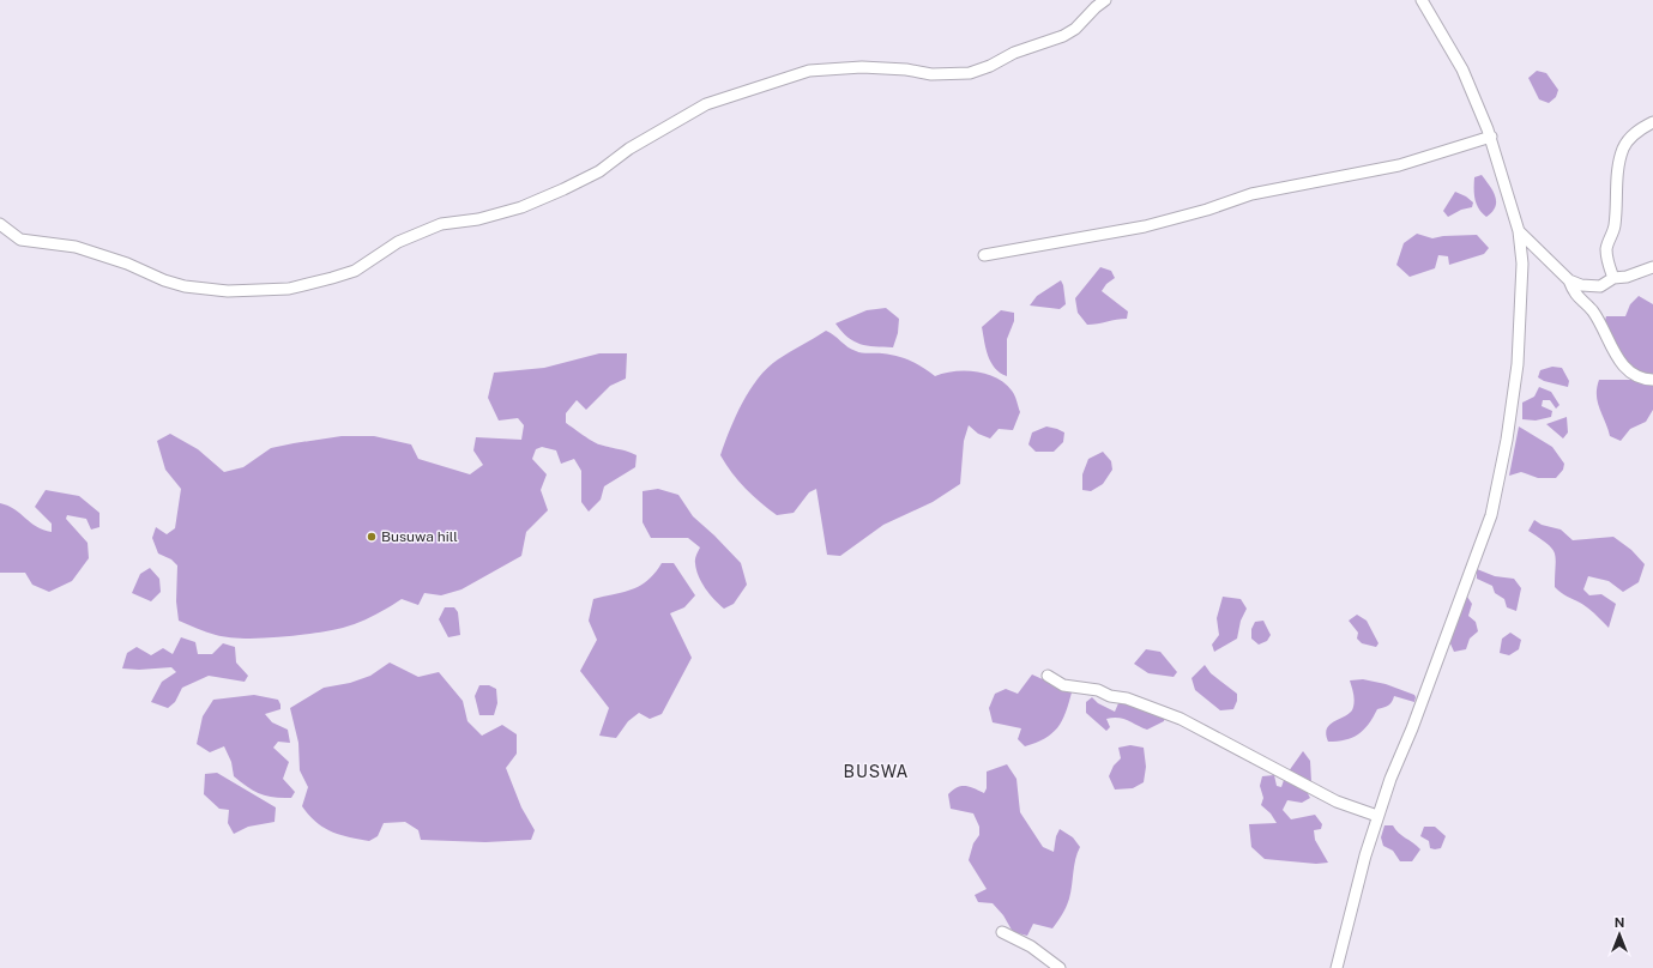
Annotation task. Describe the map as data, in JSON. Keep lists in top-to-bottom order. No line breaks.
{"districts":["BUSWA"],"places":["Busuwa hill"],"north":"top"}
